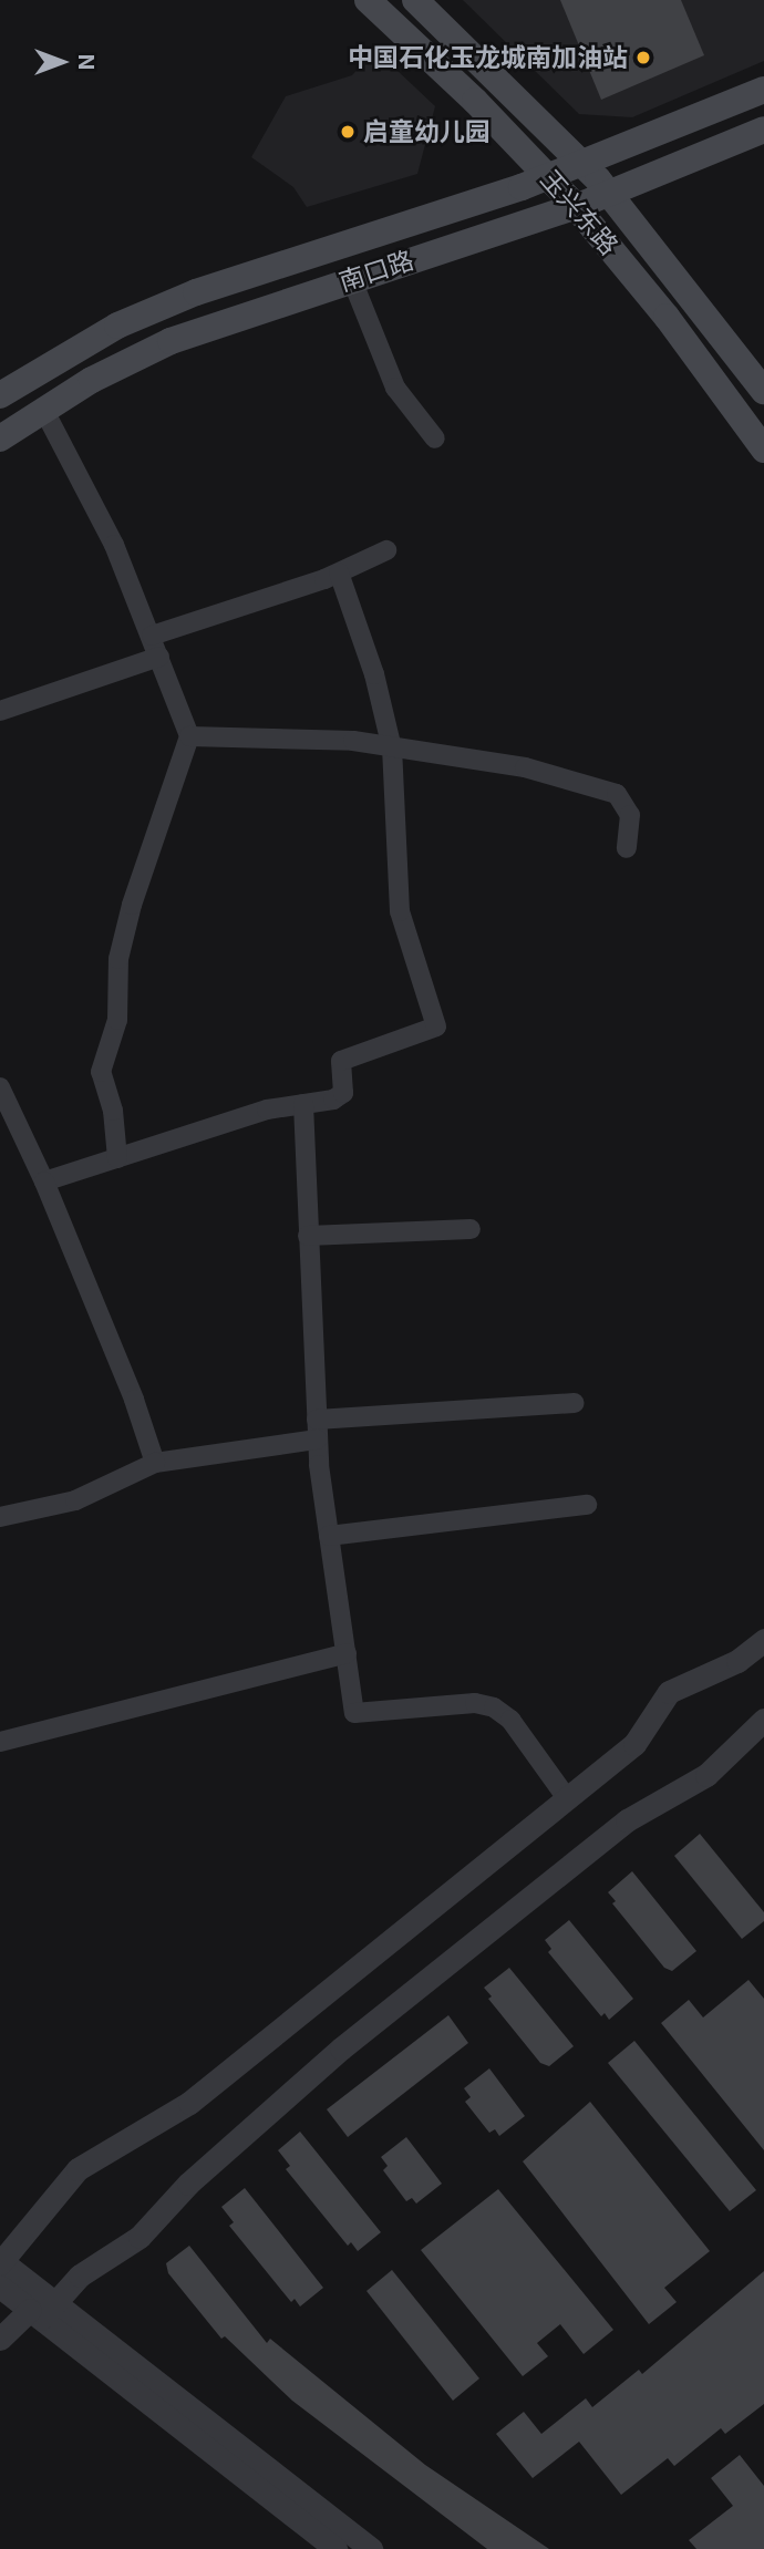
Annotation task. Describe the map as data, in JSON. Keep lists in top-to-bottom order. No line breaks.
{"streets":{"main road":["玉兴东路","南口路"]},"crossings":[["玉兴东路","南口路"]],"places":["中国石化玉龙城南加油站","启童幼儿园"],"north":"right"}
